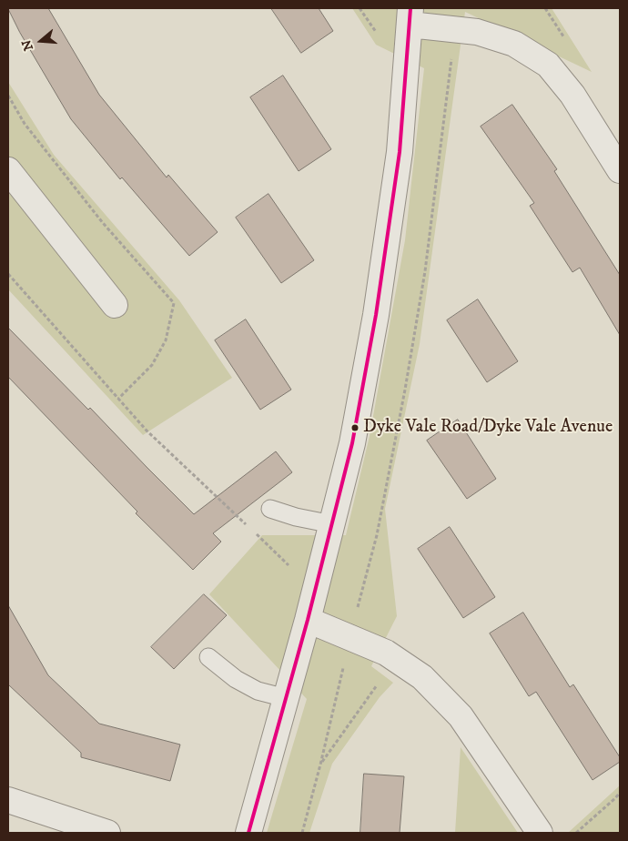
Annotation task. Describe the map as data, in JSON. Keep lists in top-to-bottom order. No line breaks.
{"places":["Dyke Vale Road/Dyke Vale Avenue"],"north":"left"}
